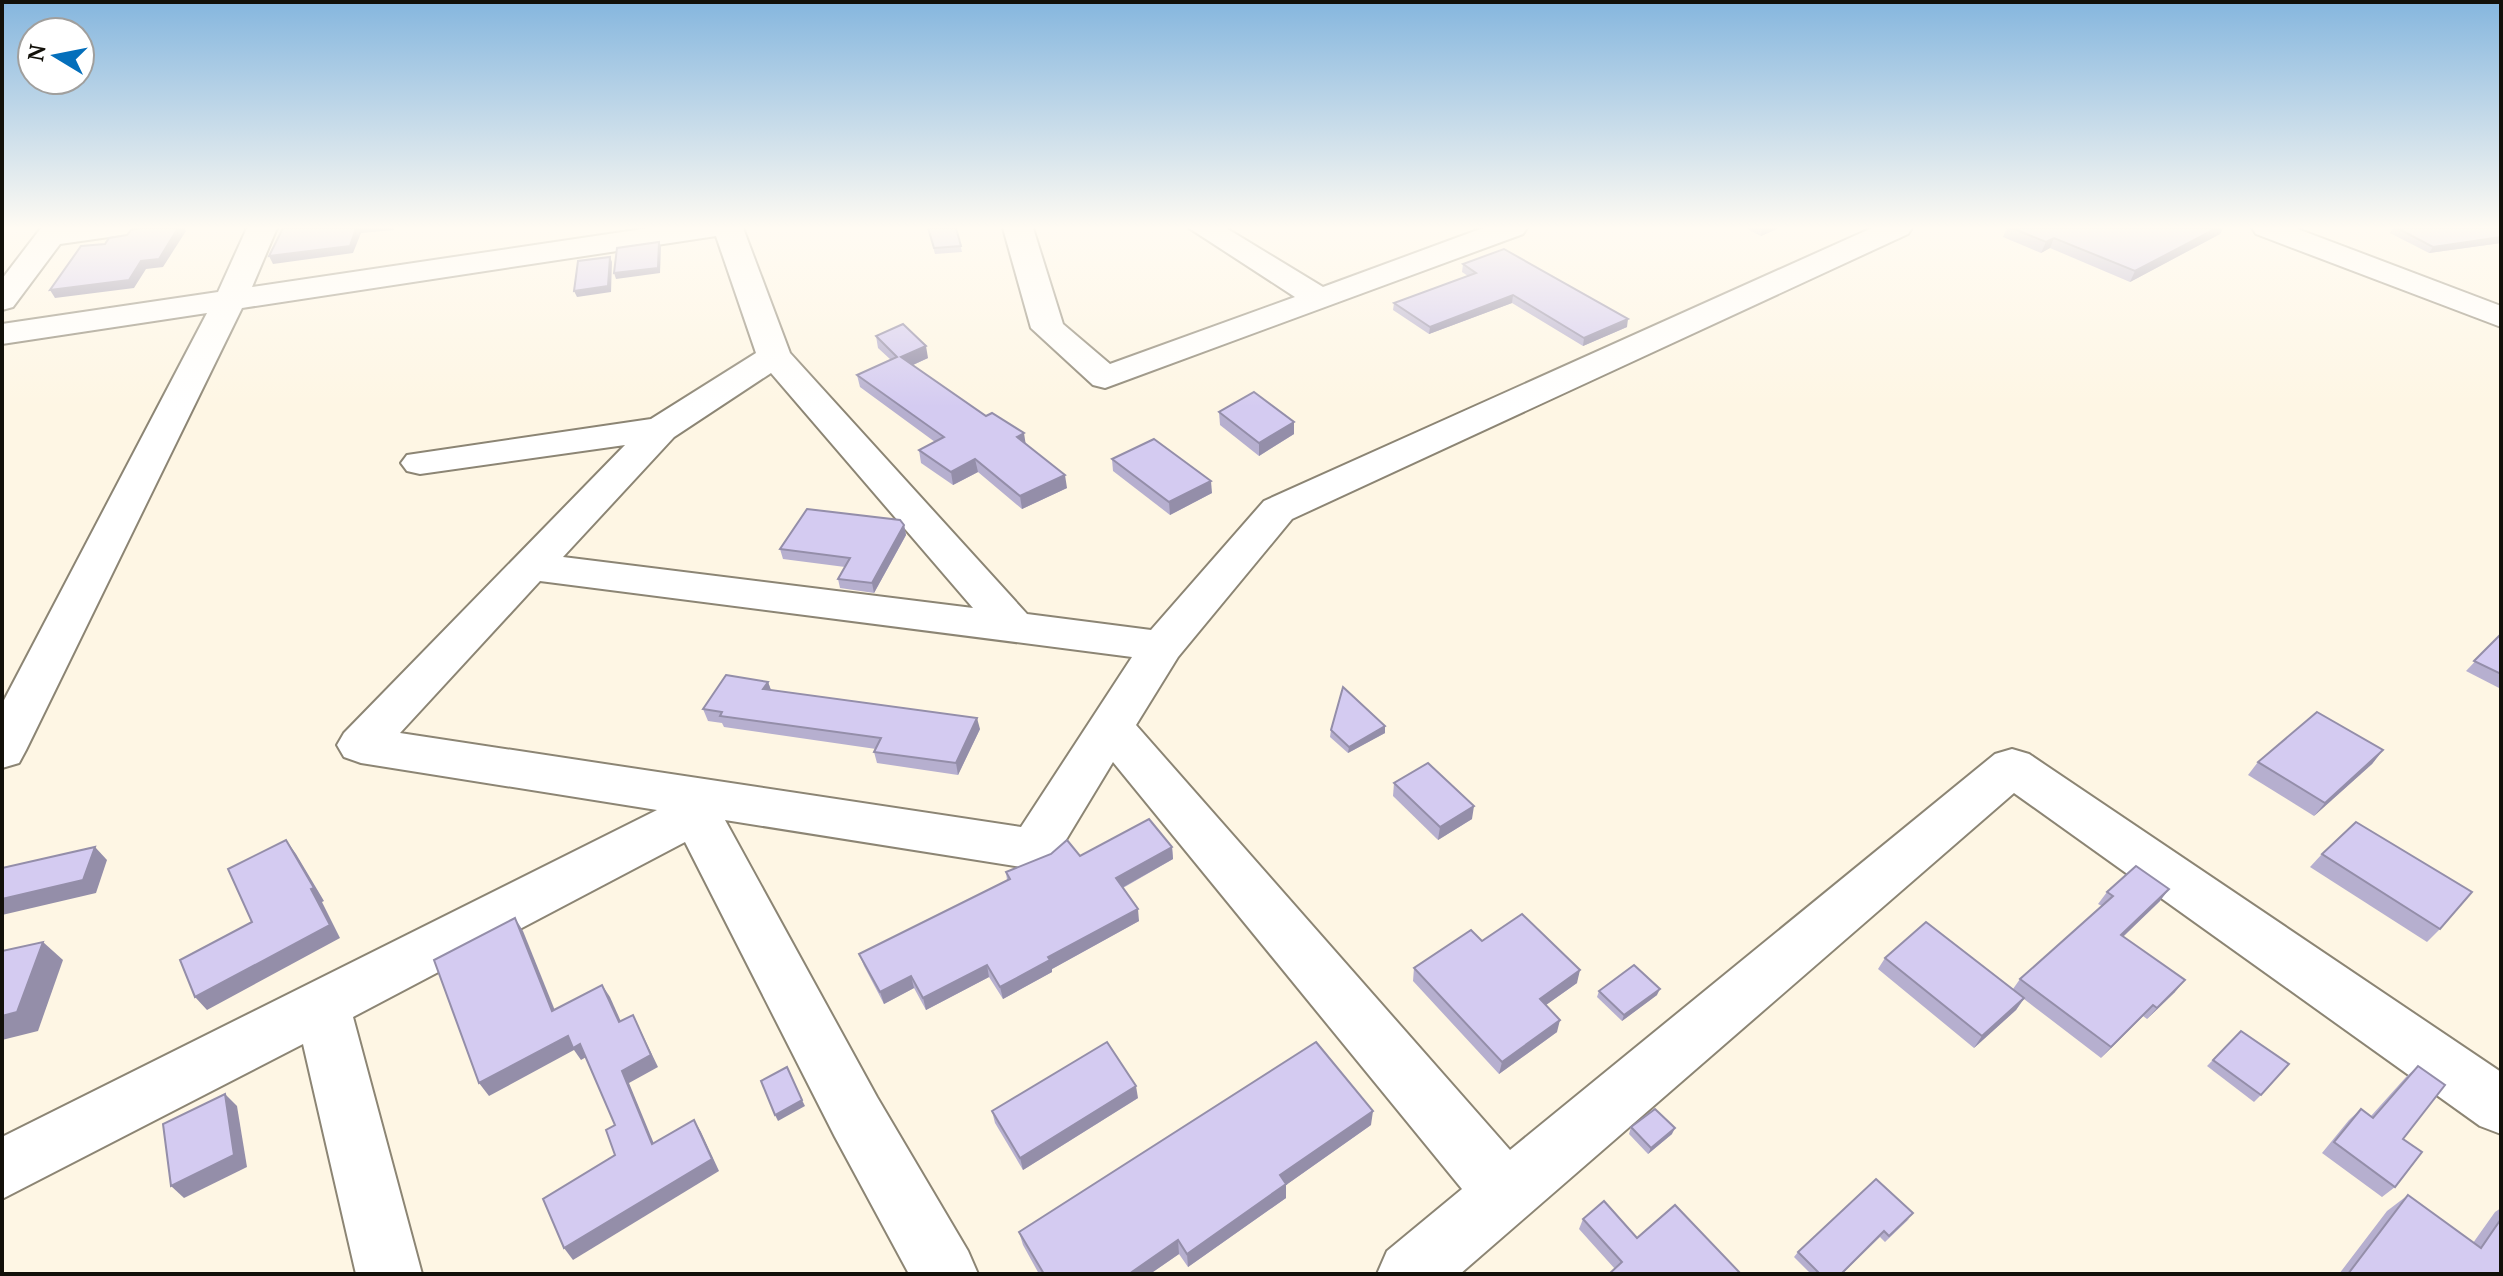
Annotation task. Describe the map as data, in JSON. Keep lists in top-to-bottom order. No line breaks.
{"north":"left"}
